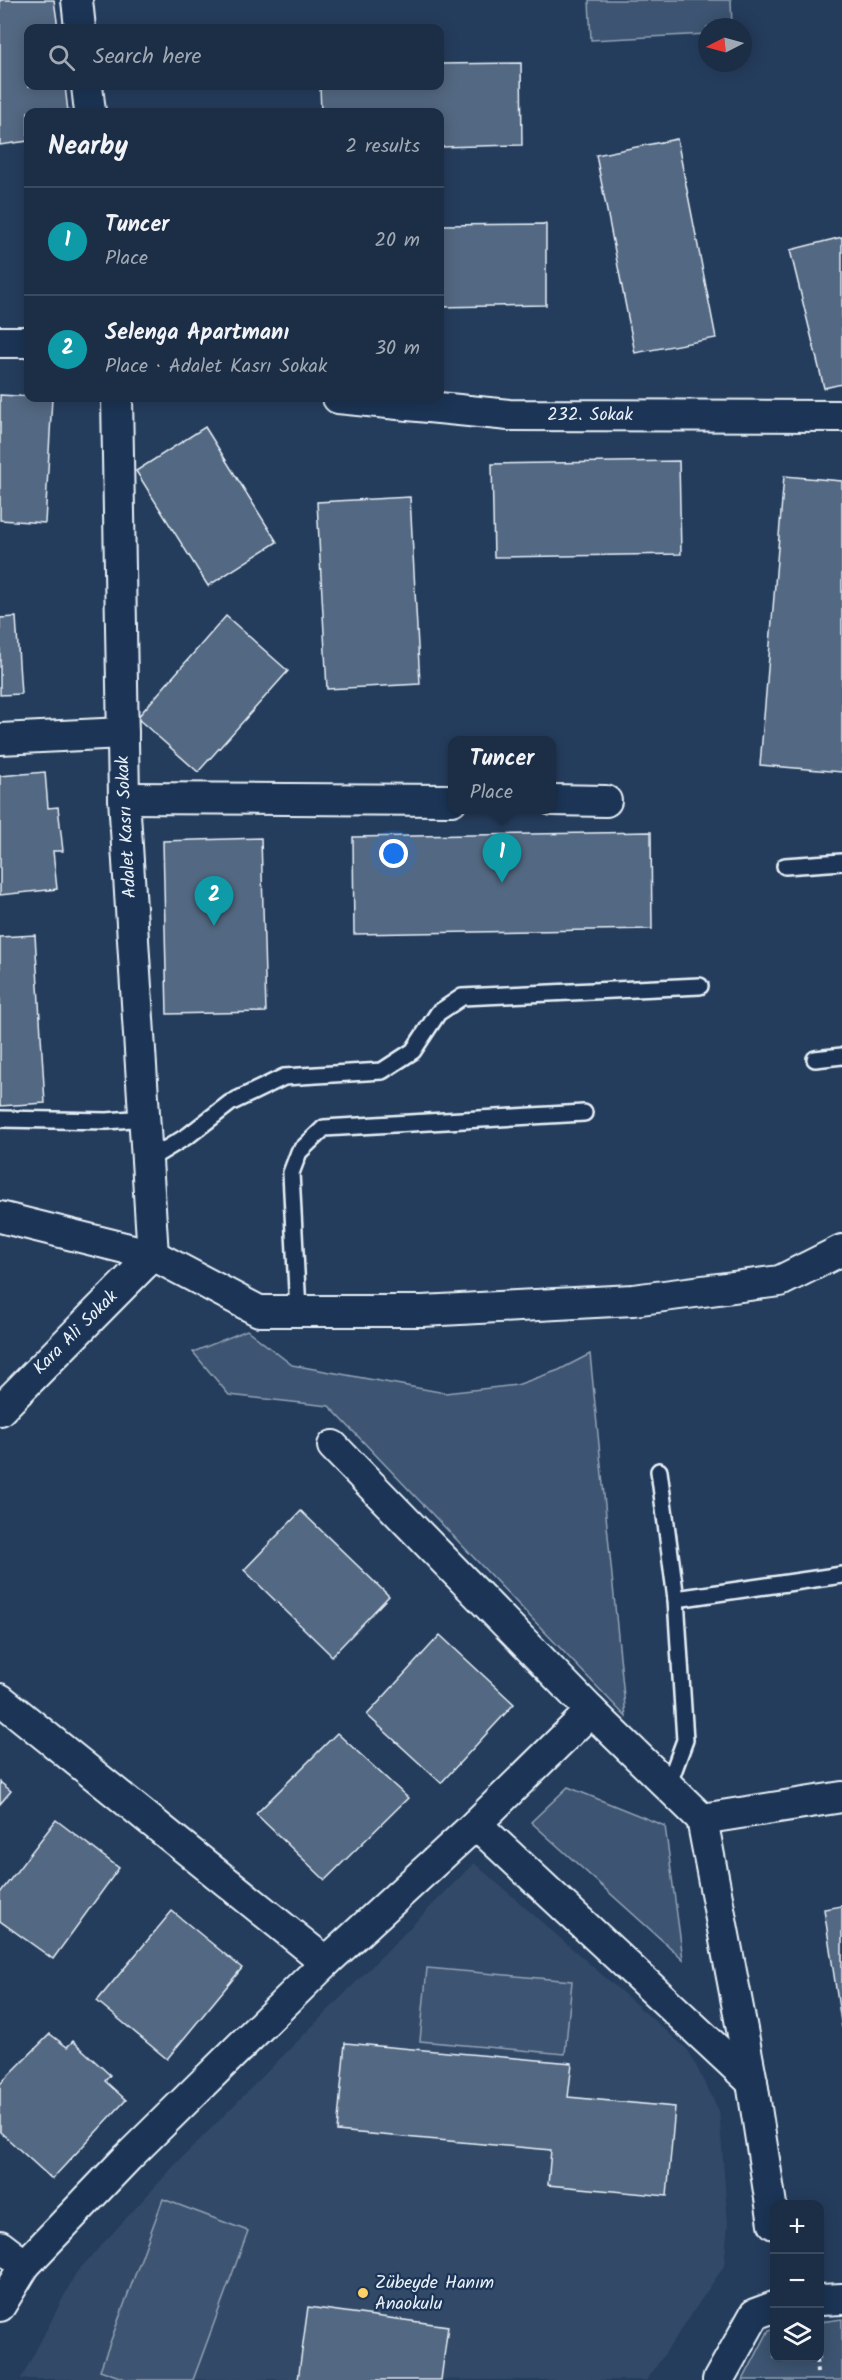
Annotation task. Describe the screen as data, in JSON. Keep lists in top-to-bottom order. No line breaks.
{"streets":{"street":["232. Sokak","Adalet Kasrı Sokak","Kara Ali Sokak"]},"crossings":[["Adalet Kasrı Sokak","Kara Ali Sokak"]],"places":["Zübeyde Hanım Anaokulu"],"north":"left","page":{"search":"Search here","heading":["Nearby","2 results"],"list":[{"mark":"1","name":"Tuncer","note":"Place","value":"20 m"},{"mark":"2","name":"Selenga Apartmanı","note":"Place · Adalet Kasrı Sokak","value":"30 m"}],"popup":["Tuncer","Place"],"pins":["1","2"],"map_buttons":["+","−"]}}
